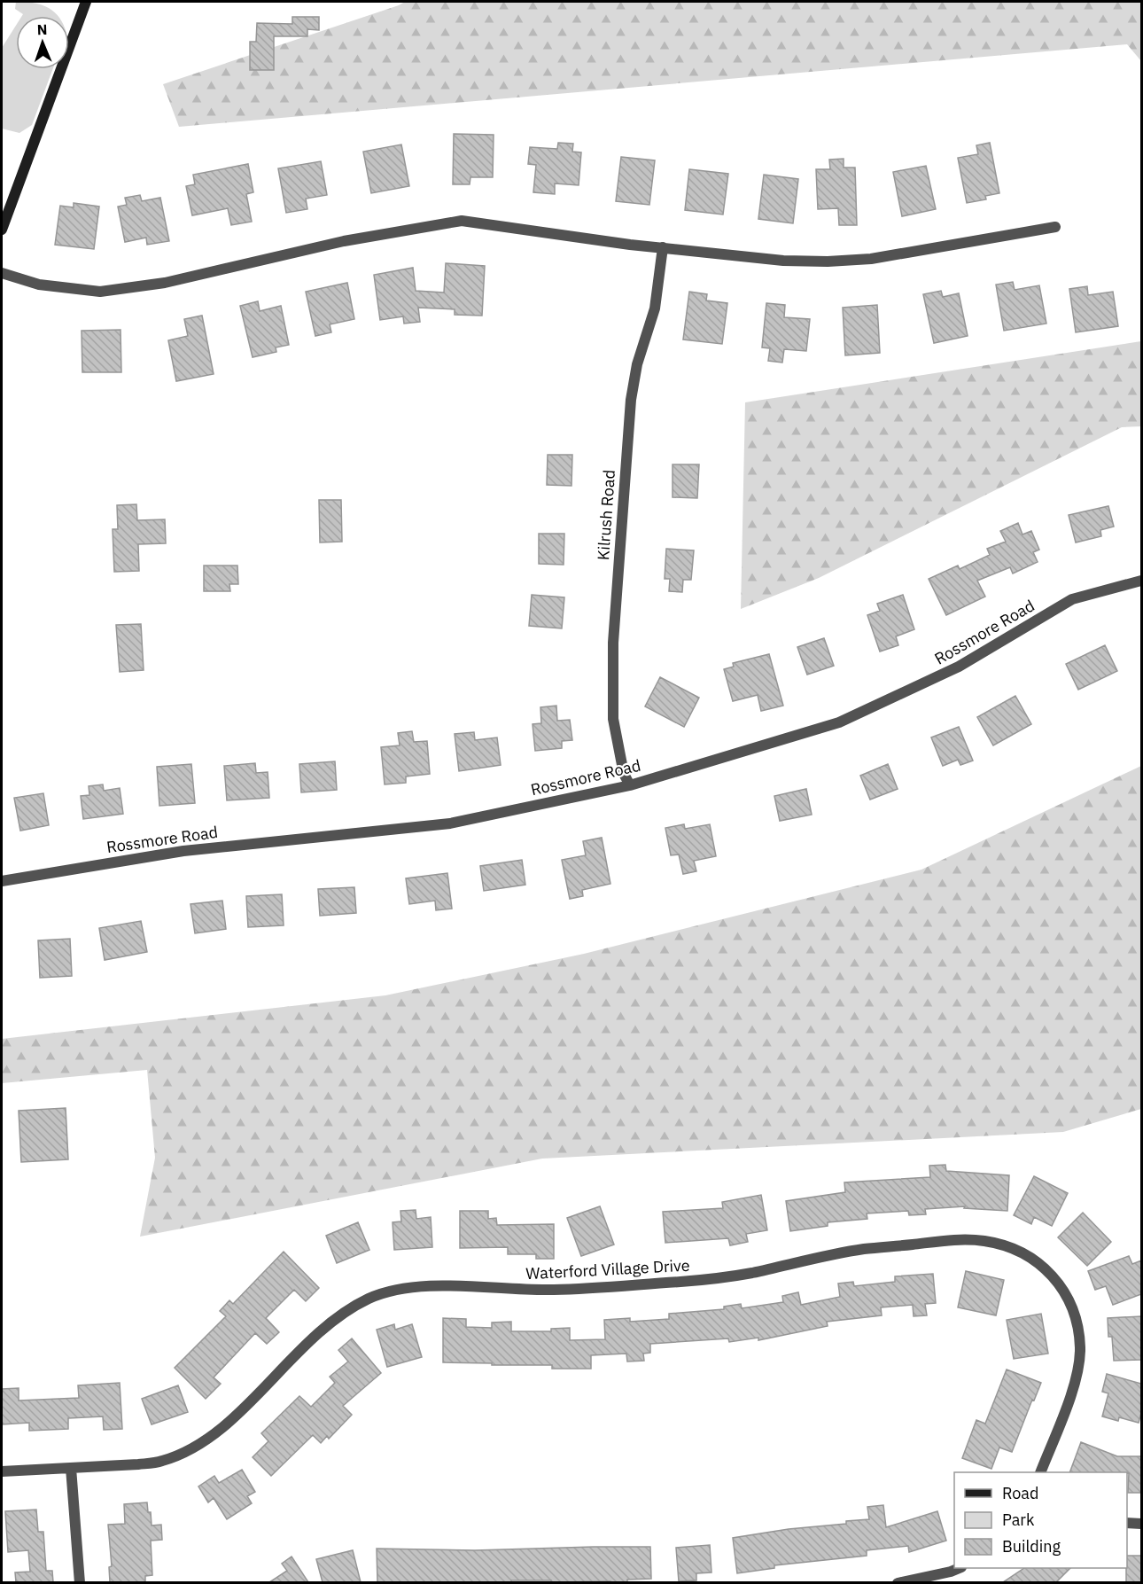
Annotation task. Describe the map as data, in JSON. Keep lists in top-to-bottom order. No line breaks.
{"streets":{"street":["Kilrush Road","Rossmore Road","Waterford Village Drive"]},"crossings":[["Kilrush Road","Rossmore Road"]],"legend":["Road","Park","Building"],"north":"top"}
